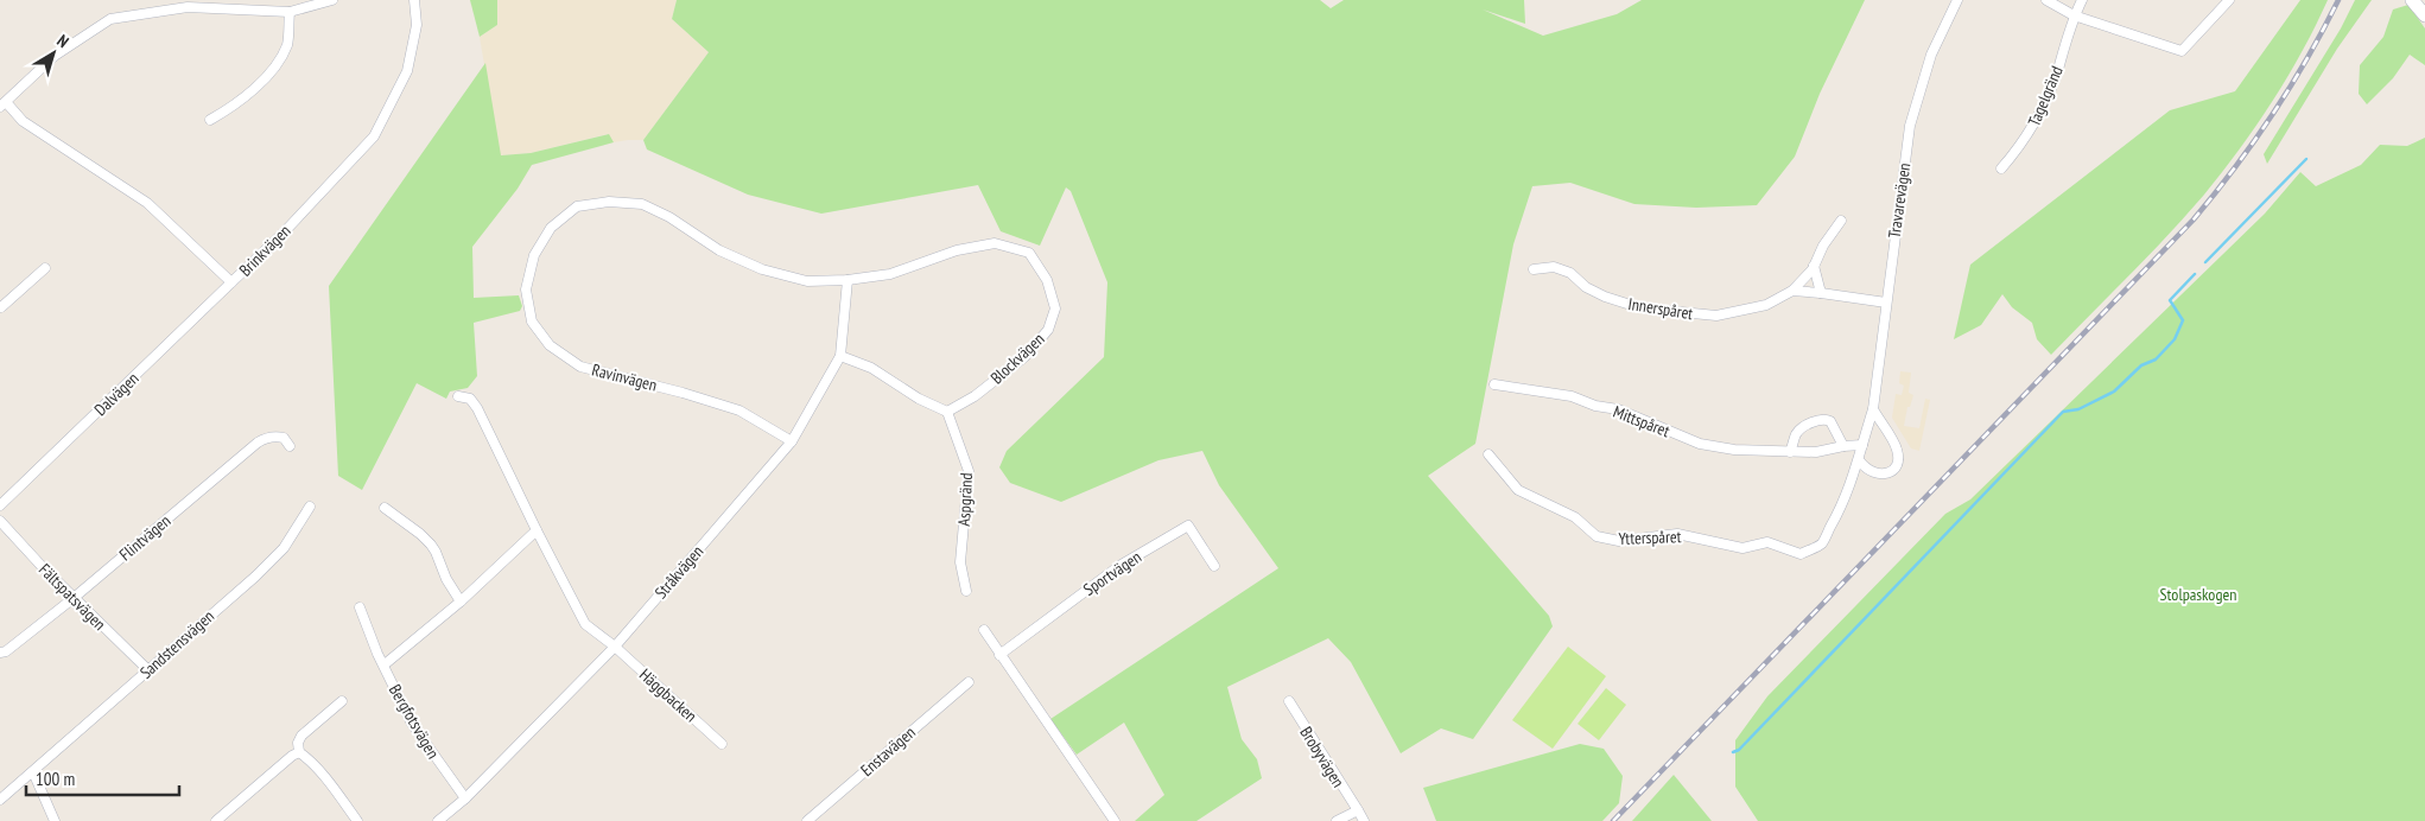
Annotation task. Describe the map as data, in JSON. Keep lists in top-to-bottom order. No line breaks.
{"streets":{"street":["Tagelgränd","Travarevägen","Brinkvägen","Innerspåret","Blockvägen","Ravinvägen","Dalvägen","Mittspåret","Aspgränd","Flintvägen","Ytterspåret","Stråkvägen","Sportvägen","Fältspatsvägen","Sandstensvägen","Häggbacken","Bergfotsvägen","Enstavägen","Brobyvägen"]},"crossings":[["Travarevägen","Mittspåret"],["Travarevägen","Ytterspåret"],["Brinkvägen","Dalvägen"],["Blockvägen","Ravinvägen"],["Blockvägen","Aspgränd"],["Blockvägen","Stråkvägen"],["Ravinvägen","Stråkvägen"],["Flintvägen","Fältspatsvägen"],["Stråkvägen","Häggbacken"],["Stråkvägen","Bergfotsvägen"],["Fältspatsvägen","Sandstensvägen"]],"parks":["Stolpaskogen"],"scale_bar":"100 m","north":"top right"}
